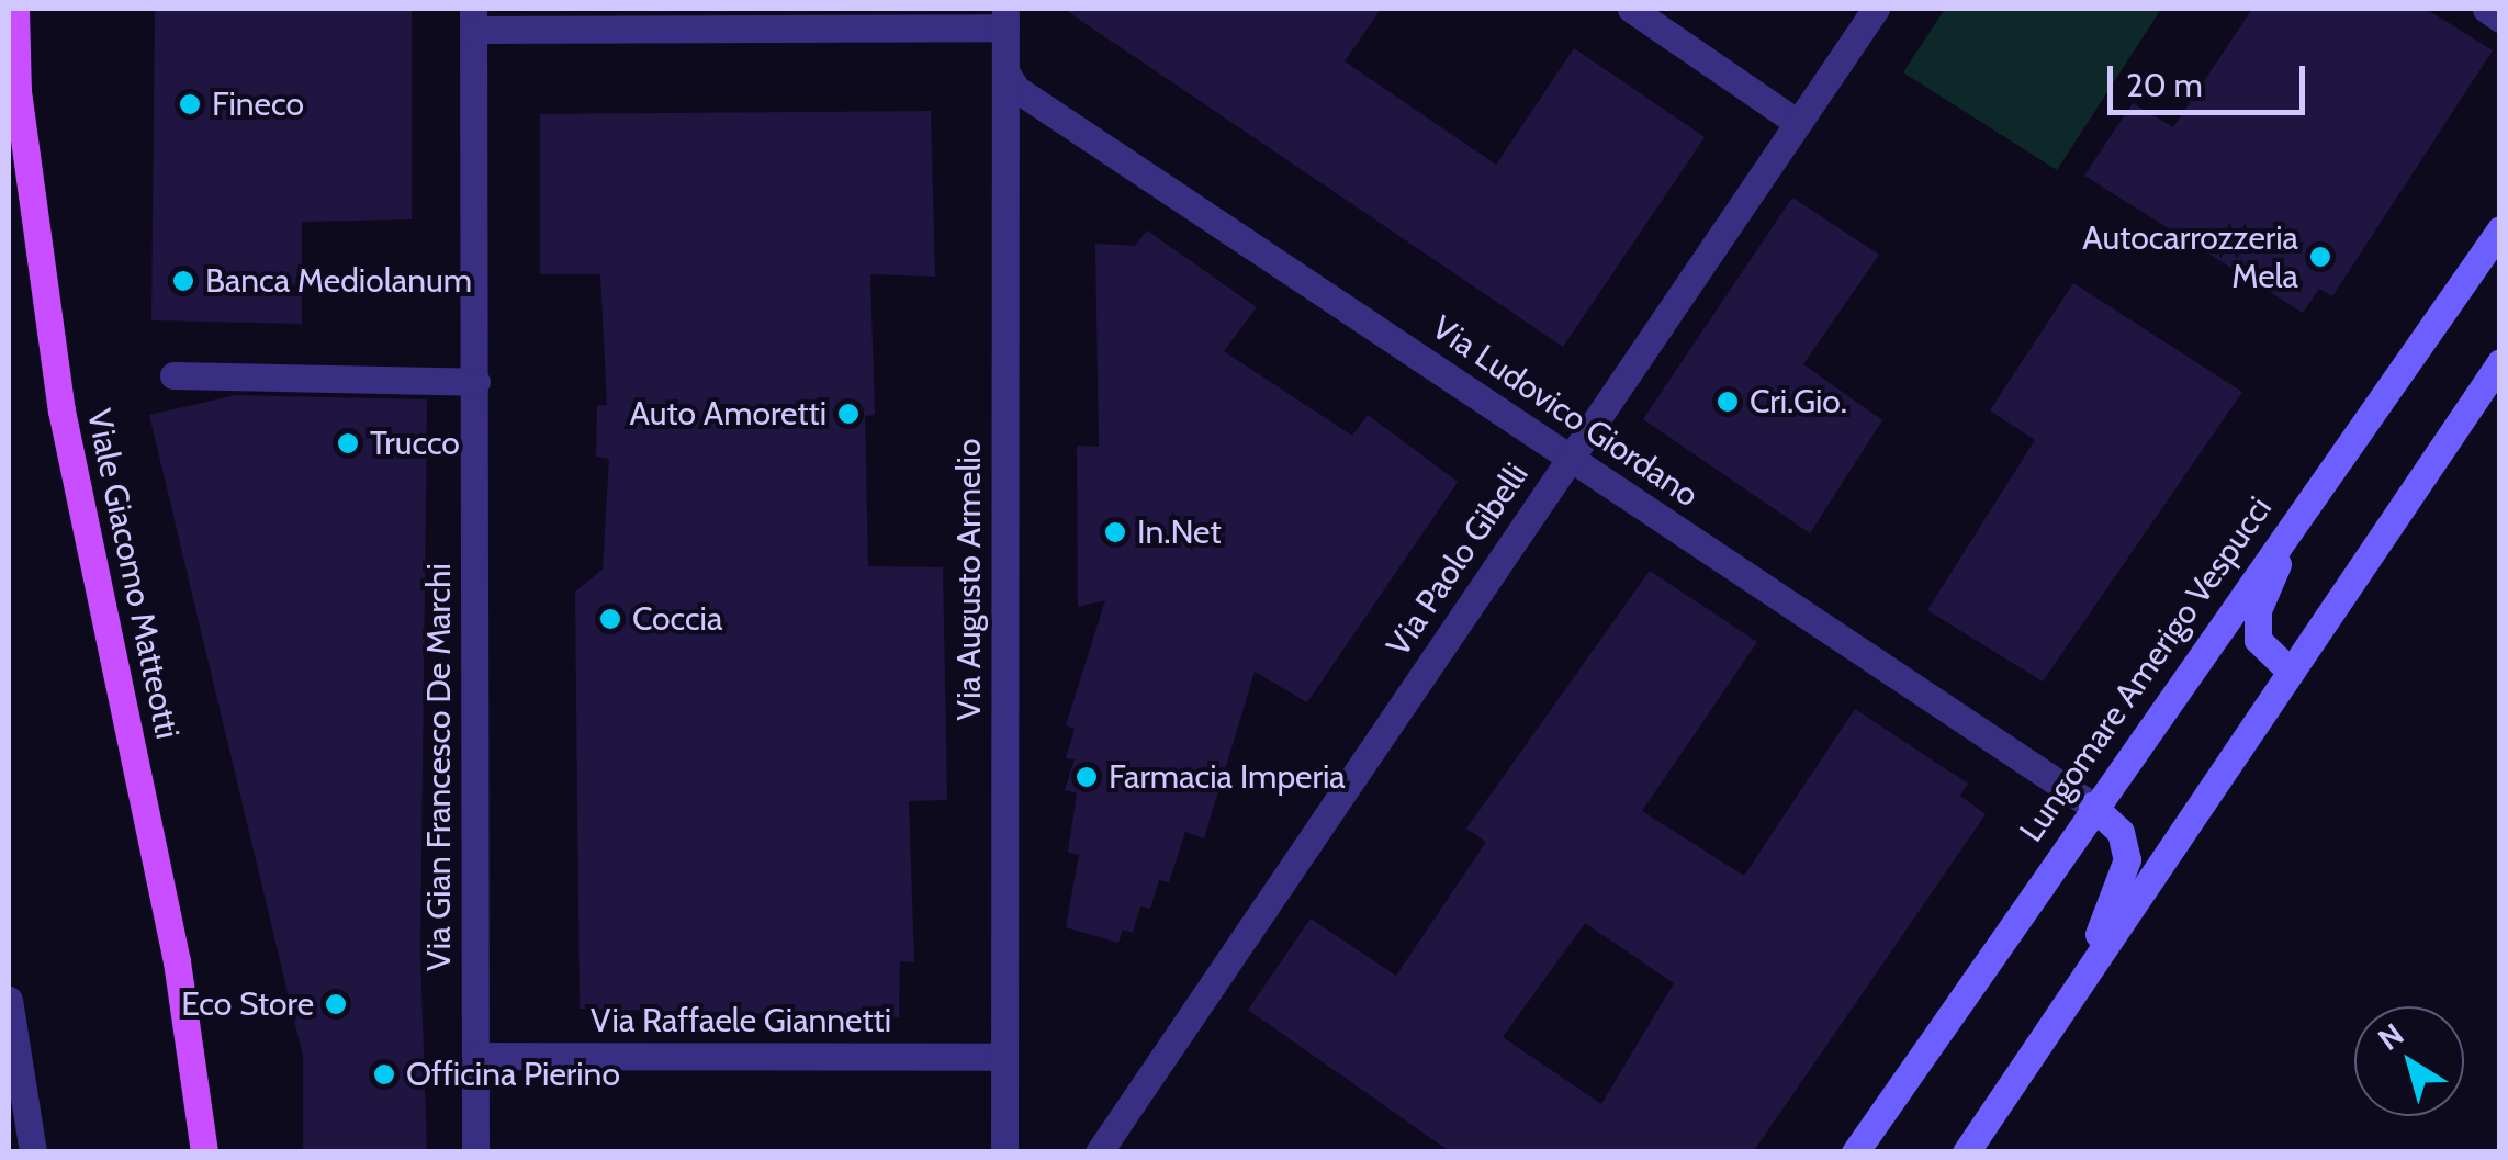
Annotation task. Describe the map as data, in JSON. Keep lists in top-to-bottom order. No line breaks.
{"streets":{"main road":["Viale Giacomo Matteotti","Lungomare Amerigo Vespucci"],"street":["Via Ludovico Giordano","Via Paolo Gibelli","Via Augusto Armelio","Via Gian Francesco De Marchi","Via Raffaele Giannetti"]},"crossings":[["Via Ludovico Giordano","Via Paolo Gibelli"],["Via Ludovico Giordano","Via Augusto Armelio"],["Via Ludovico Giordano","Lungomare Amerigo Vespucci"],["Via Augusto Armelio","Via Raffaele Giannetti"],["Via Gian Francesco De Marchi","Via Raffaele Giannetti"]],"places":["Fineco","Autocarrozzeria Mela","Banca Mediolanum","Cri.Gio.","Auto Amoretti","Trucco","In.Net","Coccia","Farmacia Imperia","Eco Store","Officina Pierino"],"scale_bar":"20 m","north":"top left"}
